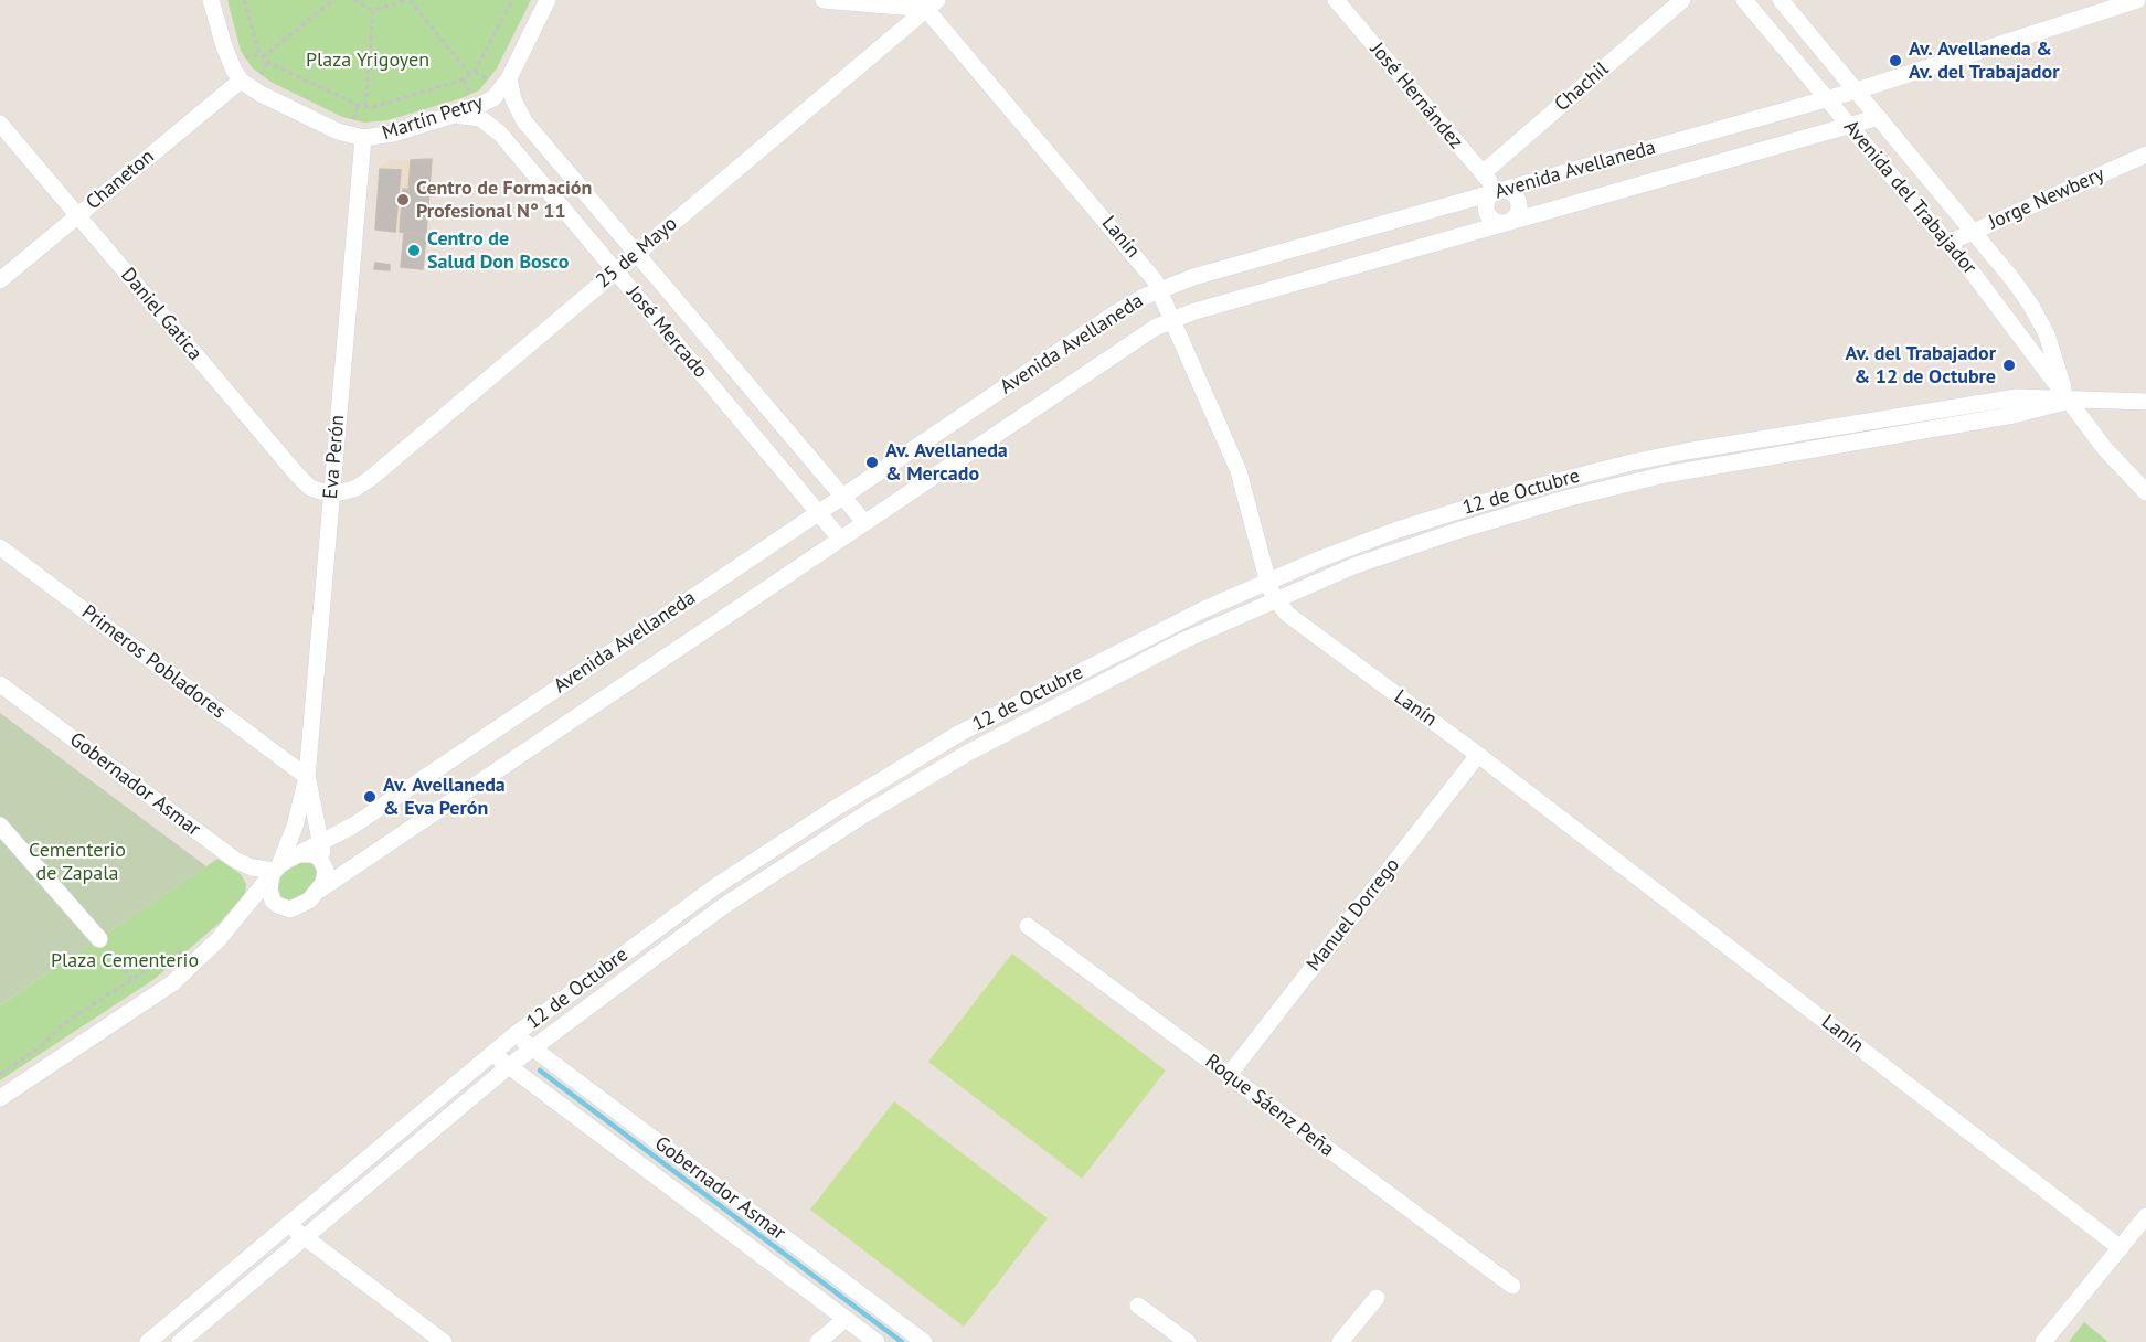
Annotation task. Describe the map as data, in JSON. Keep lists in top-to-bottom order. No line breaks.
{"streets":{"street":["Chachil","José Hernández","Martín Petry","Avenida Avellaneda","Chaneton","Avenida del Trabajador","Jorge Newbery","Lanín","25 de Mayo","Daniel Gatica","José Mercado","Eva Perón","12 de Octubre","Primeros Pobladores","Gobernador Asmar","Manuel Dorrego","Roque Sáenz Peña"]},"crossings":[["Chachil","José Hernández"],["José Hernández","Avenida Avellaneda"],["Martín Petry","Chaneton"],["Martín Petry","José Mercado"],["Martín Petry","Eva Perón"],["Avenida Avellaneda","Avenida del Trabajador"],["Avenida Avellaneda","Lanín"],["Avenida Avellaneda","José Mercado"],["Avenida Avellaneda","Eva Perón"],["Avenida Avellaneda","Gobernador Asmar"],["Chaneton","Daniel Gatica"],["Avenida del Trabajador","Jorge Newbery"],["Avenida del Trabajador","12 de Octubre"],["Lanín","25 de Mayo"],["Lanín","12 de Octubre"],["Lanín","Manuel Dorrego"],["25 de Mayo","Daniel Gatica"],["25 de Mayo","José Mercado"],["25 de Mayo","Eva Perón"],["Daniel Gatica","Eva Perón"],["Eva Perón","Primeros Pobladores"],["Eva Perón","Gobernador Asmar"],["12 de Octubre","Gobernador Asmar"],["Manuel Dorrego","Roque Sáenz Peña"]],"parks":["Plaza Yrigoyen","Cementerio de Zapala","Plaza Cementerio"],"places":["Av. Avellaneda & Av. del Trabajador","Centro de Formación Profesional N° 11","Centro de Salud Don Bosco","Av. del Trabajador & 12 de Octubre","Av. Avellaneda & Mercado","Av. Avellaneda & Eva Perón"]}
